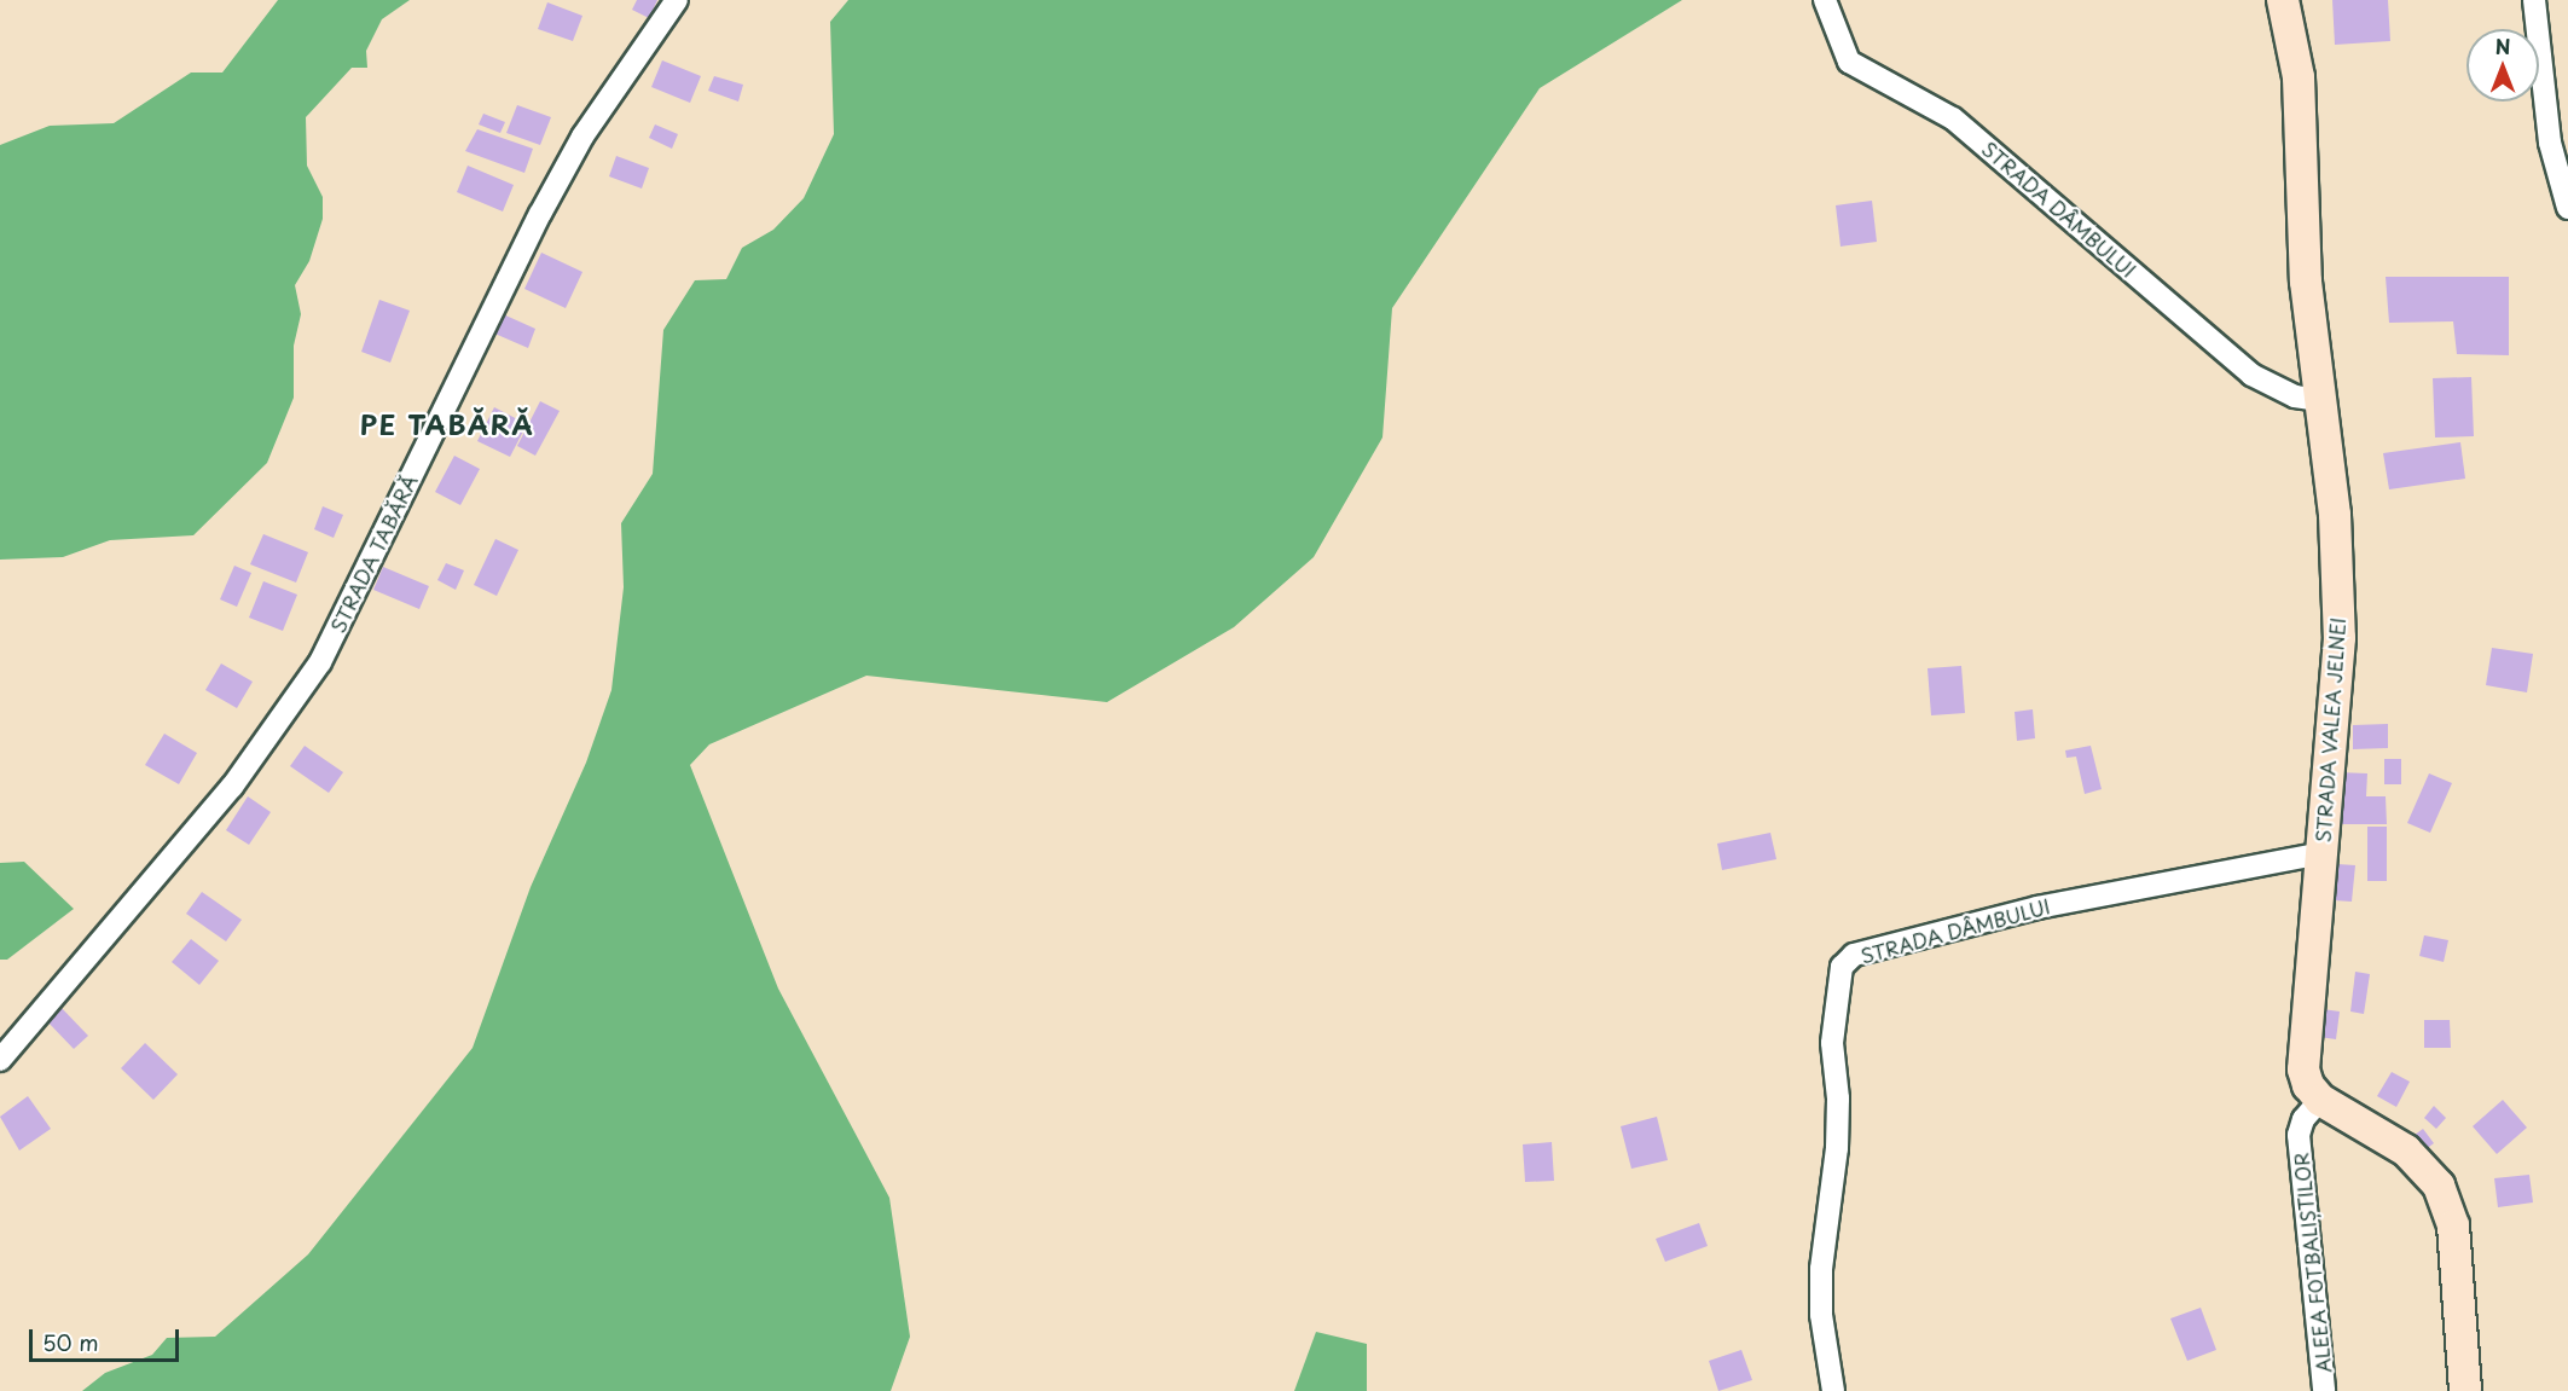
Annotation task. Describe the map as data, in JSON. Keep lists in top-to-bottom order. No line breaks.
{"streets":{"main road":["STRADA VALEA JELNEI"],"street":["STRADA DÂMBULUI","STRADA TABĂRĂ","ALEEA FOTBALIȘTILOR"]},"crossings":[["STRADA DÂMBULUI","STRADA VALEA JELNEI"],["STRADA VALEA JELNEI","ALEEA FOTBALIȘTILOR"]],"districts":["PE TABĂRĂ"],"scale_bar":"50 m","north":"top"}
